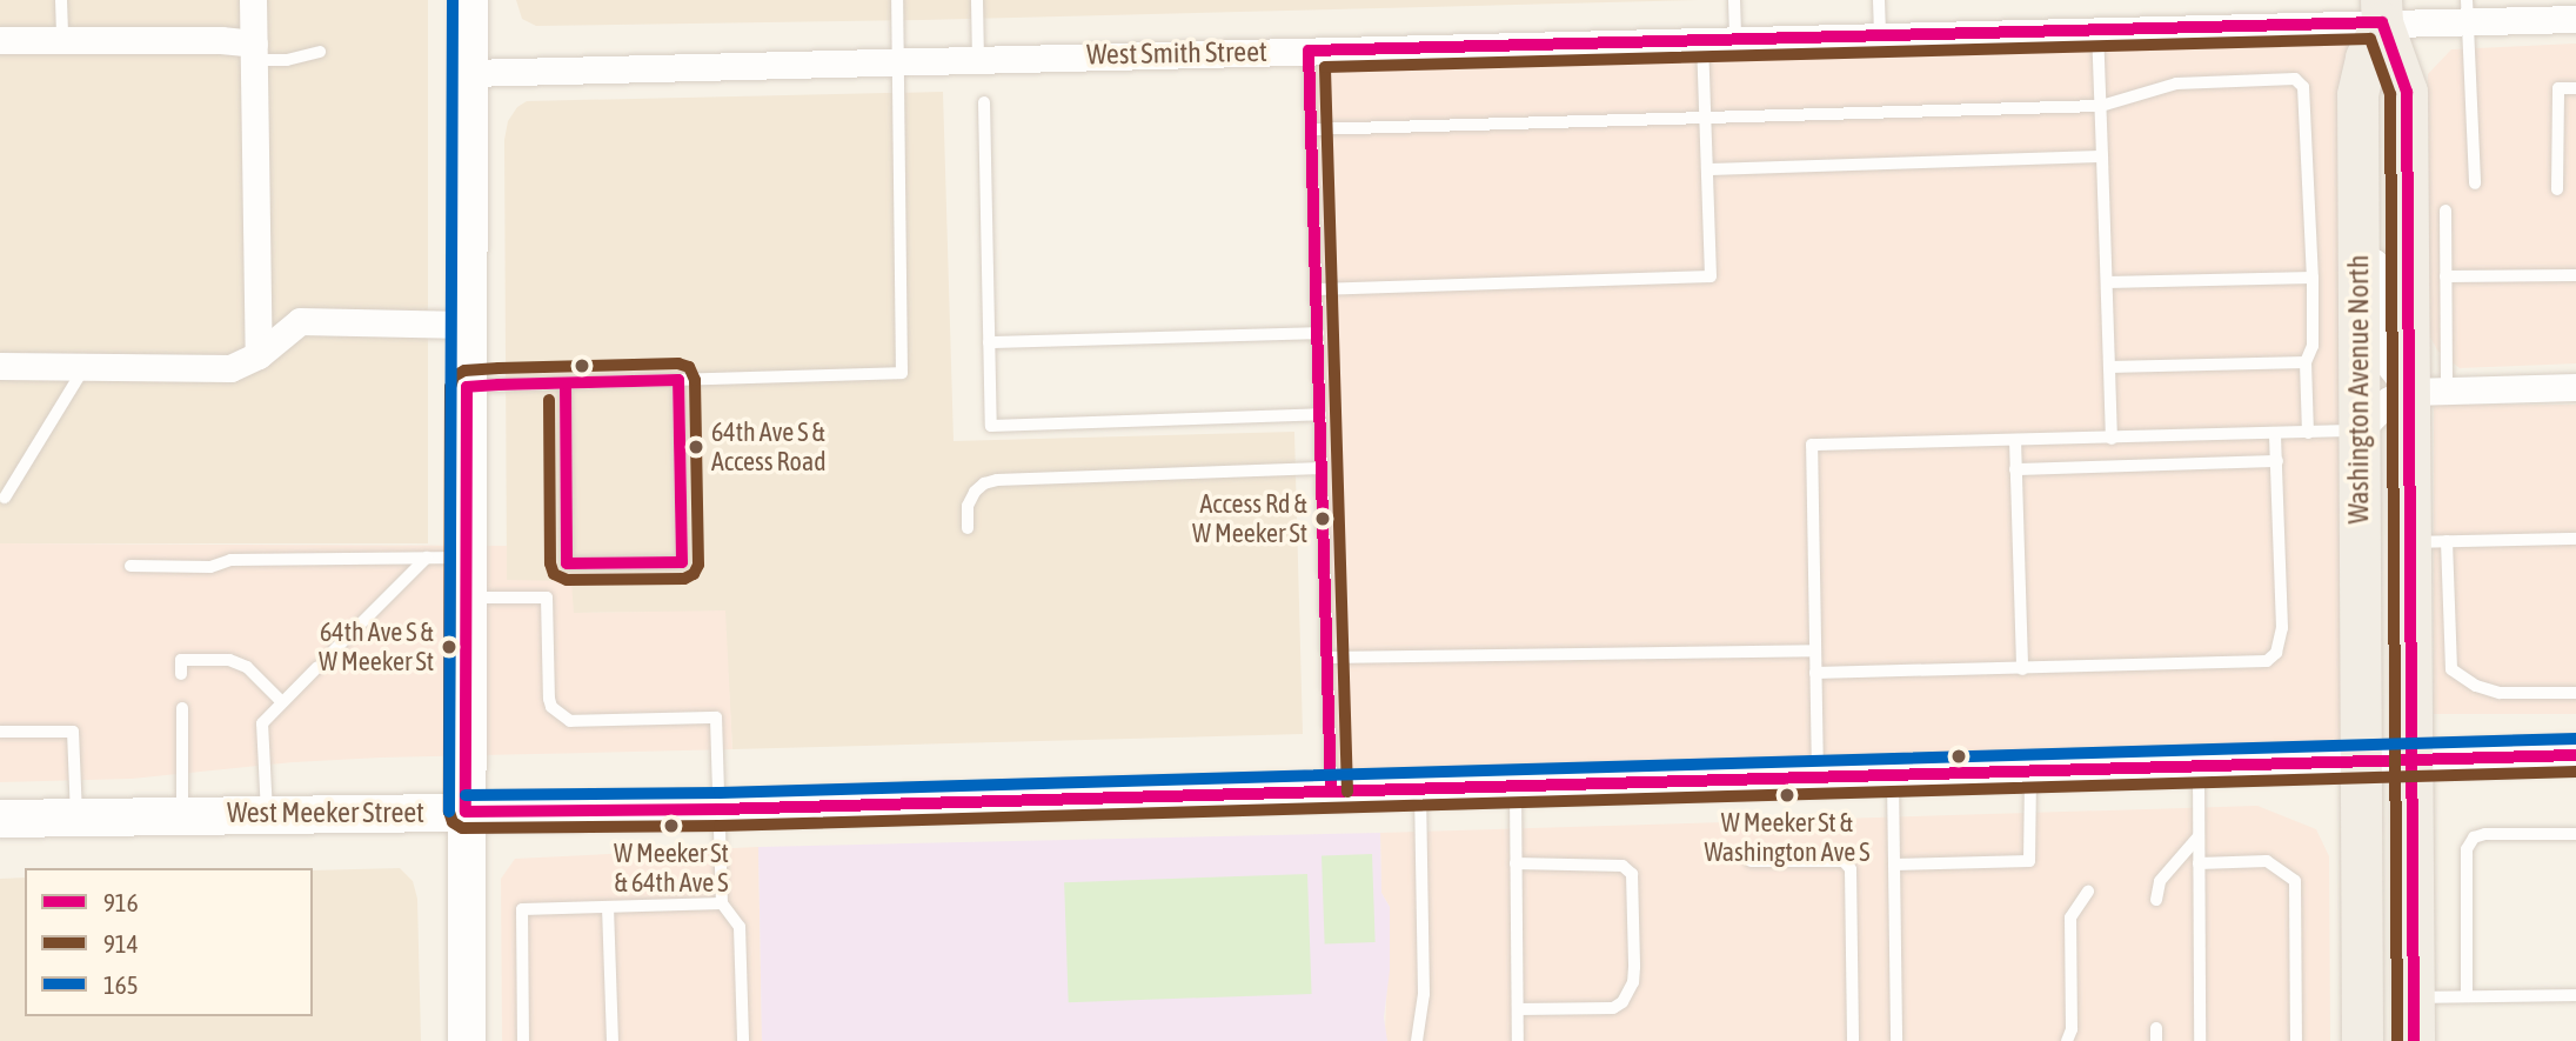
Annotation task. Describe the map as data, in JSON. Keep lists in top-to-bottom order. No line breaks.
{"streets":{"main road":["Washington Avenue North","West Meeker Street"],"street":["West Smith Street"]},"crossings":[["West Smith Street","Washington Avenue North"],["Washington Avenue North","West Meeker Street"]],"places":["64th Ave S & Access Road","Access Rd & W Meeker St","64th Ave S & W Meeker St","W Meeker St & Washington Ave S","W Meeker St & 64th Ave S"],"lines":["transit line 165","transit line 916","transit line 914"],"legend":["916","914","165"]}
